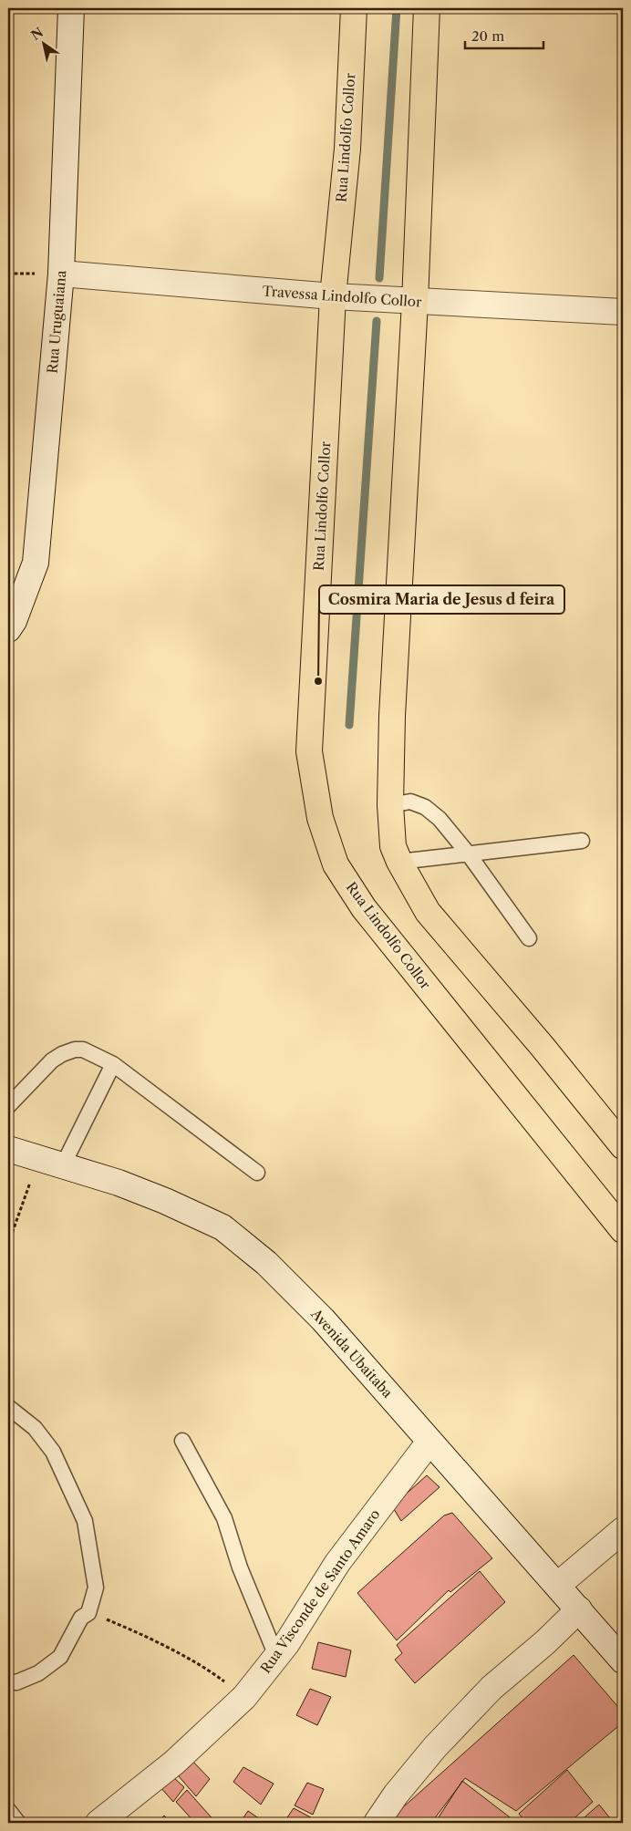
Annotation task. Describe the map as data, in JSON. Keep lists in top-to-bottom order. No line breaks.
{"streets":{"main road":["Rua Lindolfo Collor"],"street":["Travessa Lindolfo Collor","Rua Uruguaiana","Avenida Ubaitaba","Rua Visconde de Santo Amaro"]},"crossings":[["Rua Lindolfo Collor","Travessa Lindolfo Collor"],["Travessa Lindolfo Collor","Rua Uruguaiana"],["Avenida Ubaitaba","Rua Visconde de Santo Amaro"]],"places":["Cosmira Maria de Jesus d feira"],"scale_bar":"20 m","north":"top left"}
